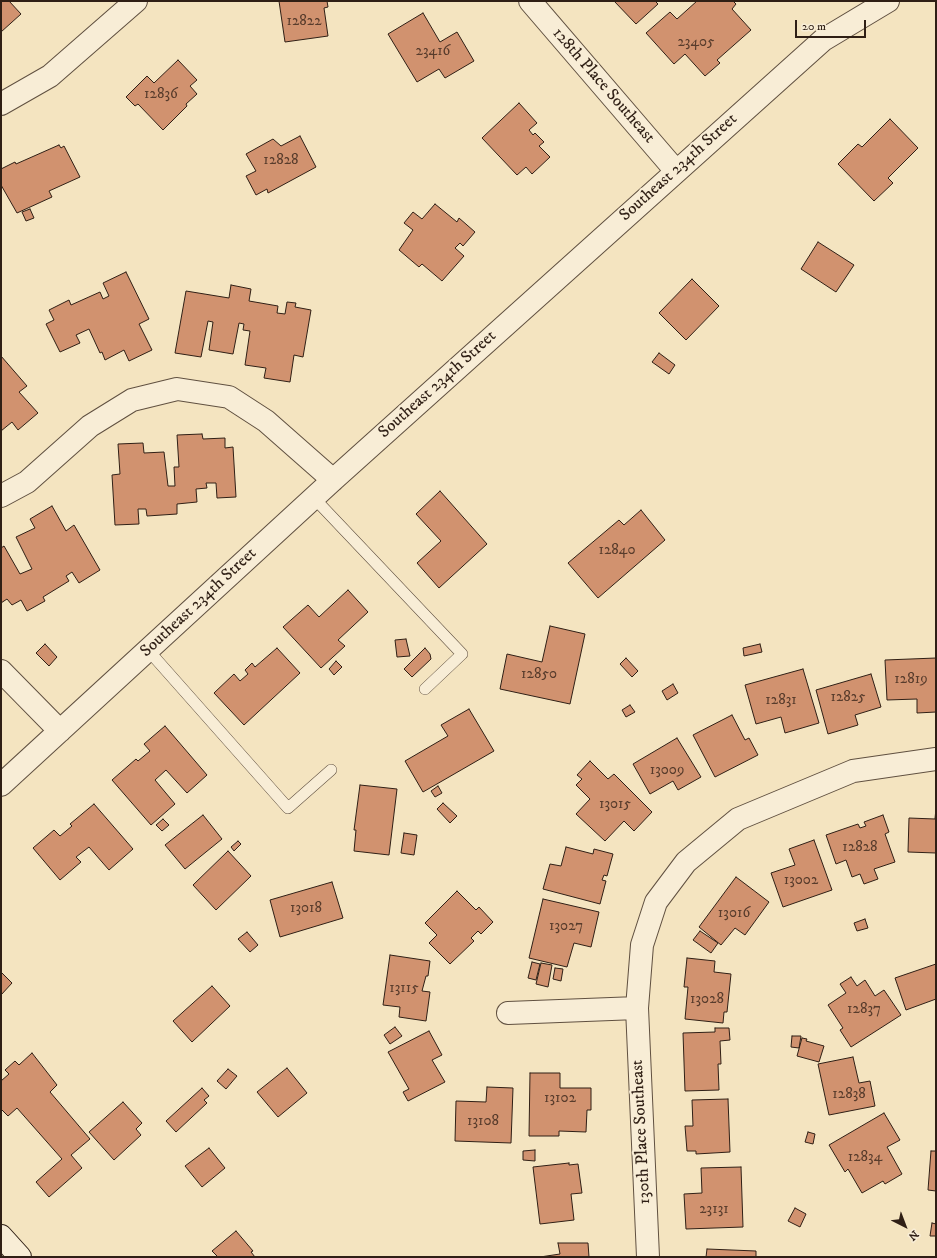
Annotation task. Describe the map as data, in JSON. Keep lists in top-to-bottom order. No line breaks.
{"streets":{"street":["128th Place Southeast","Southeast 234th Street","130th Place Southeast"]},"crossings":[["128th Place Southeast","Southeast 234th Street"]],"house_numbers":["12822","23405","23416","12836","12828","12840","12850","12819","12825","12831","13009","13015","12828","13002","13018","13016","13027","13115","13028","12837","12838","13102","13108","12834","23131"],"scale_bar":"20 m","north":"bottom right"}
